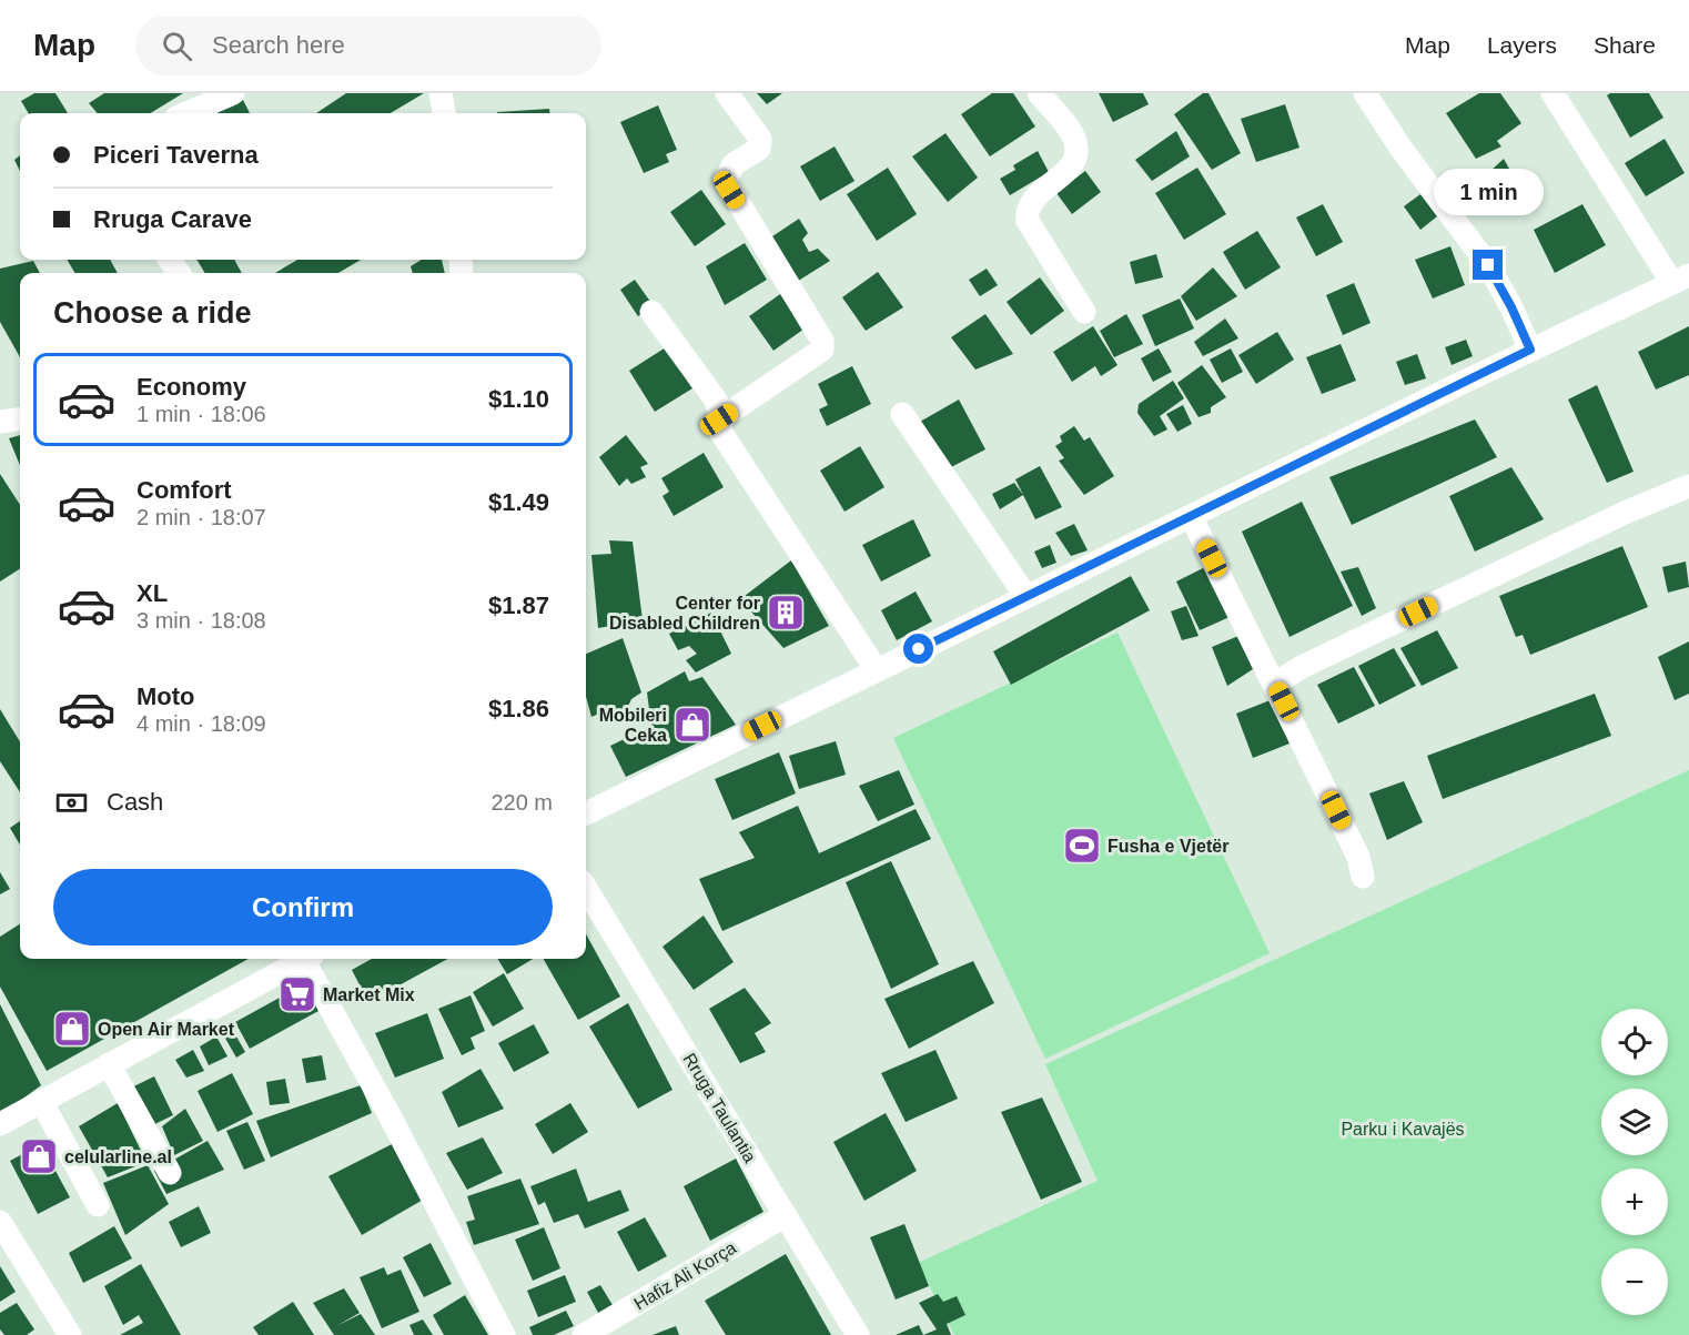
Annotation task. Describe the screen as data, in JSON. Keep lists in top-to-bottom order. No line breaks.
{"streets":{"street":["Rruga Taulantia","Hafiz Ali Korça"]},"crossings":[["Rruga Taulantia","Hafiz Ali Korça"]],"parks":["Parku i Kavajës"],"places":{"building":["Center for Disabled Children"],"shop":["Mobileri Ceka","Open Air Market","celularline.al"],"sports":["Fusha e Vjetër"],"supermarket":["Market Mix"]},"page":{"header":"Map","search":"Search here","nav":["Map","Layers","Share"],"banner":["Piceri Taverna","Rruga Carave"],"bubble":"1 min","heading":"Choose a ride","list":[{"name":"Economy","note":"1 min · 18:06","value":"$1.10"},{"name":"Comfort","note":"2 min · 18:07","value":"$1.49"},{"name":"XL","note":"3 min · 18:08","value":"$1.87"},{"name":"Moto","note":"4 min · 18:09","value":"$1.86"}],"pay":["Cash","220 m"],"buttons":"Confirm","map_buttons":["+","−"]}}
